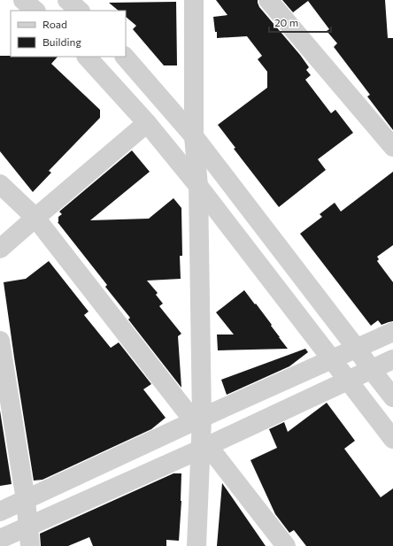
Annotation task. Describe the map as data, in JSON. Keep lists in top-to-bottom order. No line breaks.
{"legend":["Road","Building"],"scale_bar":"20 m"}
